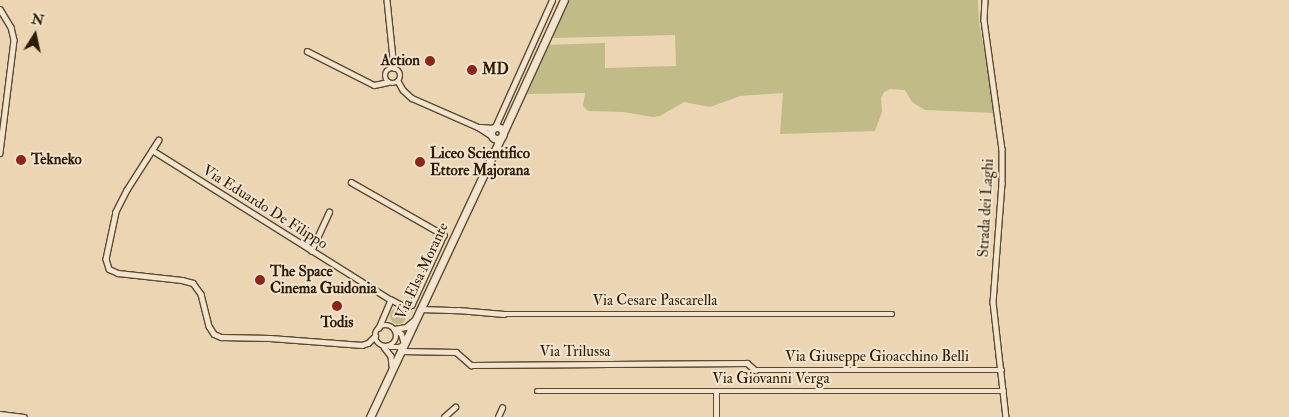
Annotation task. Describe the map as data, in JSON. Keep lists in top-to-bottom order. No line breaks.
{"streets":{"street":["Via Eduardo De Filippo","Strada dei Laghi","Via Elsa Morante","Via Cesare Pascarella","Via Trilussa","Via Giuseppe Gioacchino Belli","Via Giovanni Verga"]},"crossings":[["Strada dei Laghi","Via Giuseppe Gioacchino Belli"],["Strada dei Laghi","Via Giovanni Verga"],["Via Elsa Morante","Via Cesare Pascarella"],["Via Elsa Morante","Via Trilussa"],["Via Trilussa","Via Giuseppe Gioacchino Belli"]],"places":["Action","MD","Tekneko","Liceo Scientifico Ettore Majorana","The Space Cinema Guidonia","Todis"],"north":"top"}
